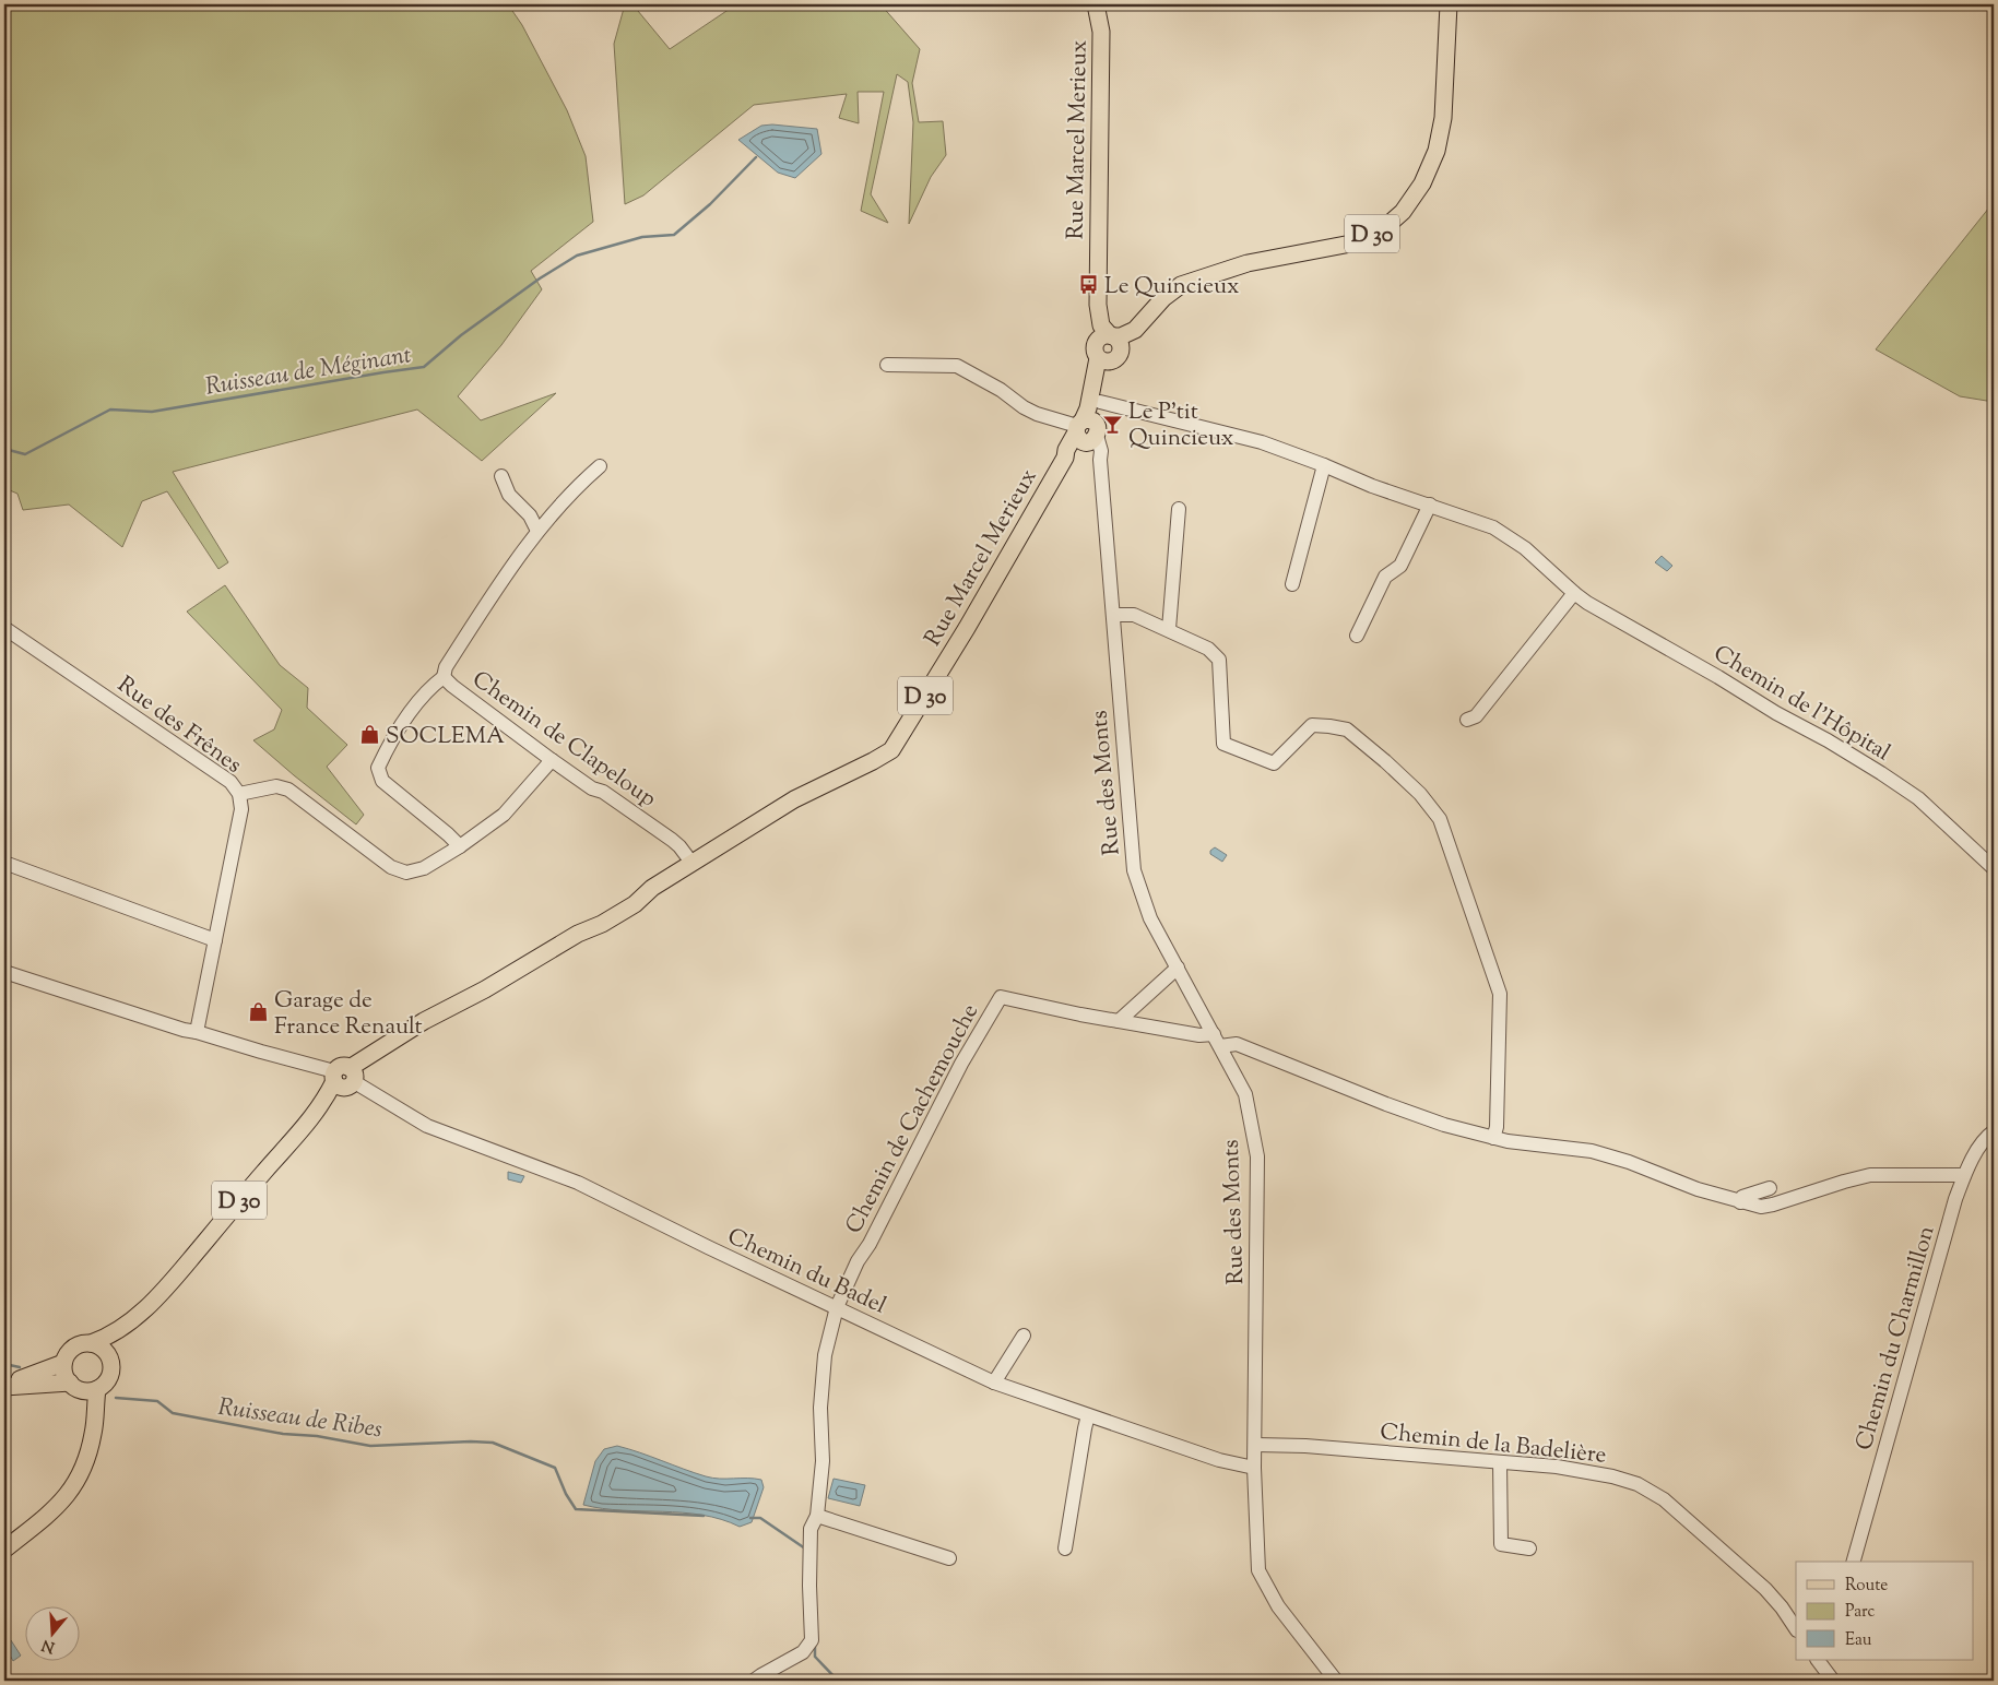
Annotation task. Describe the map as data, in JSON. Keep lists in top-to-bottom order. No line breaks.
{"streets":{"main road":["Rue Marcel Merieux","D 30"],"street":["Chemin de l'Hôpital","Rue des Frênes","Chemin de Clapeloup","Rue des Monts","Chemin de Cachemouche","Chemin du Badel","Chemin du Charmillon","Chemin de la Badelière"]},"crossings":[["Rue Marcel Merieux","D 30"],["Rue Marcel Merieux","Chemin de l'Hôpital"],["Rue Marcel Merieux","Chemin de Clapeloup"],["Rue Marcel Merieux","Rue des Monts"],["Rue Marcel Merieux","Chemin du Badel"],["D 30","Chemin du Badel"],["Rue des Frênes","Chemin du Badel"],["Rue des Monts","Chemin de Cachemouche"],["Rue des Monts","Chemin du Badel"],["Rue des Monts","Chemin de la Badelière"],["Chemin de Cachemouche","Chemin du Badel"],["Chemin de Cachemouche","Chemin du Charmillon"]],"water":["Ruisseau de Méginant","Ruisseau de Ribes"],"places":{"bus stop":["Le Quincieux"],"bar":["Le P'tit Quincieux"],"shop":["SOCLEMA","Garage de France Renault"]},"legend":["Route","Parc","Eau"],"north":"bottom"}
